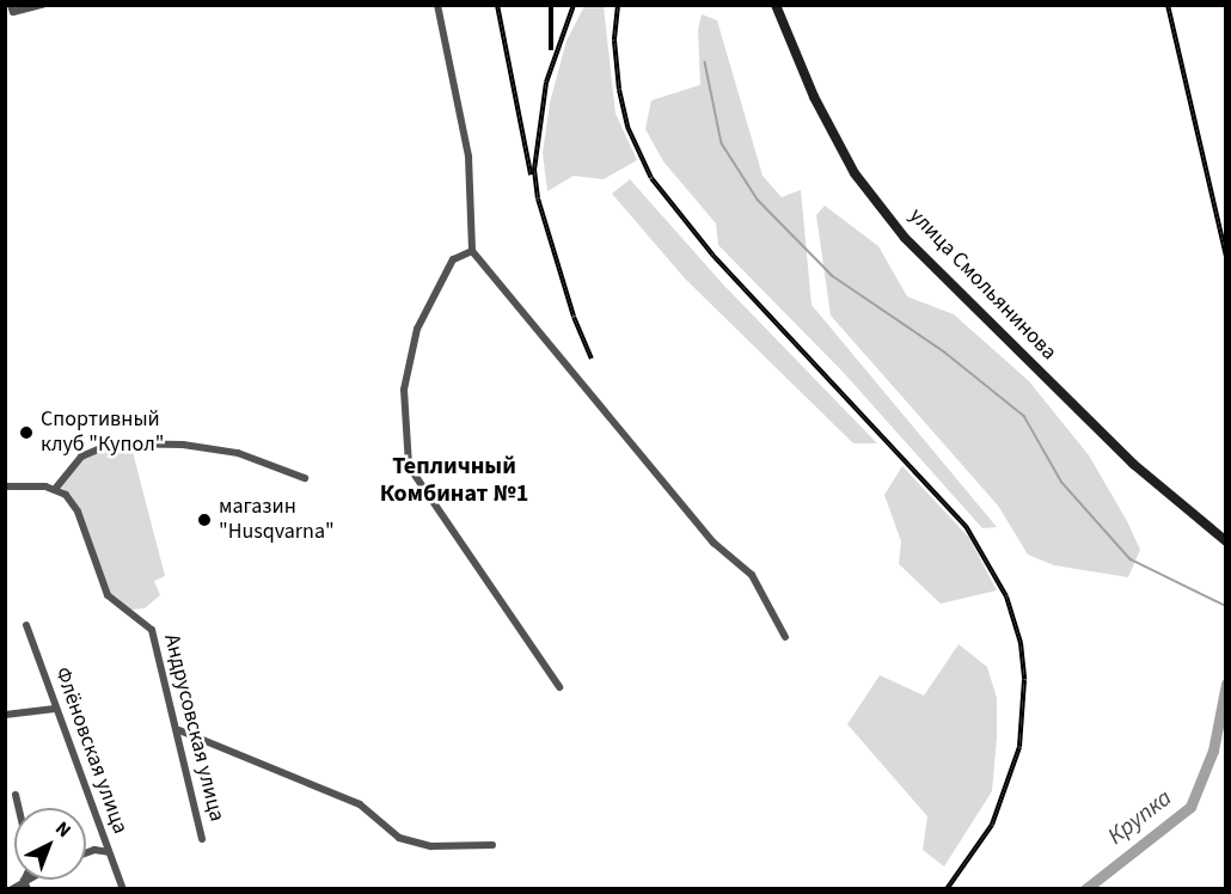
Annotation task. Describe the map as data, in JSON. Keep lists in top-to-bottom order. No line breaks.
{"streets":{"street":["улица Смольянинова","Андрусовская улица","Флёновская улица"]},"districts":["Тепличный Комбинат №1"],"water":["Крупка"],"places":["Спортивный клуб \"Купол\"","магазин \"Husqvarna\""],"north":"top right"}
